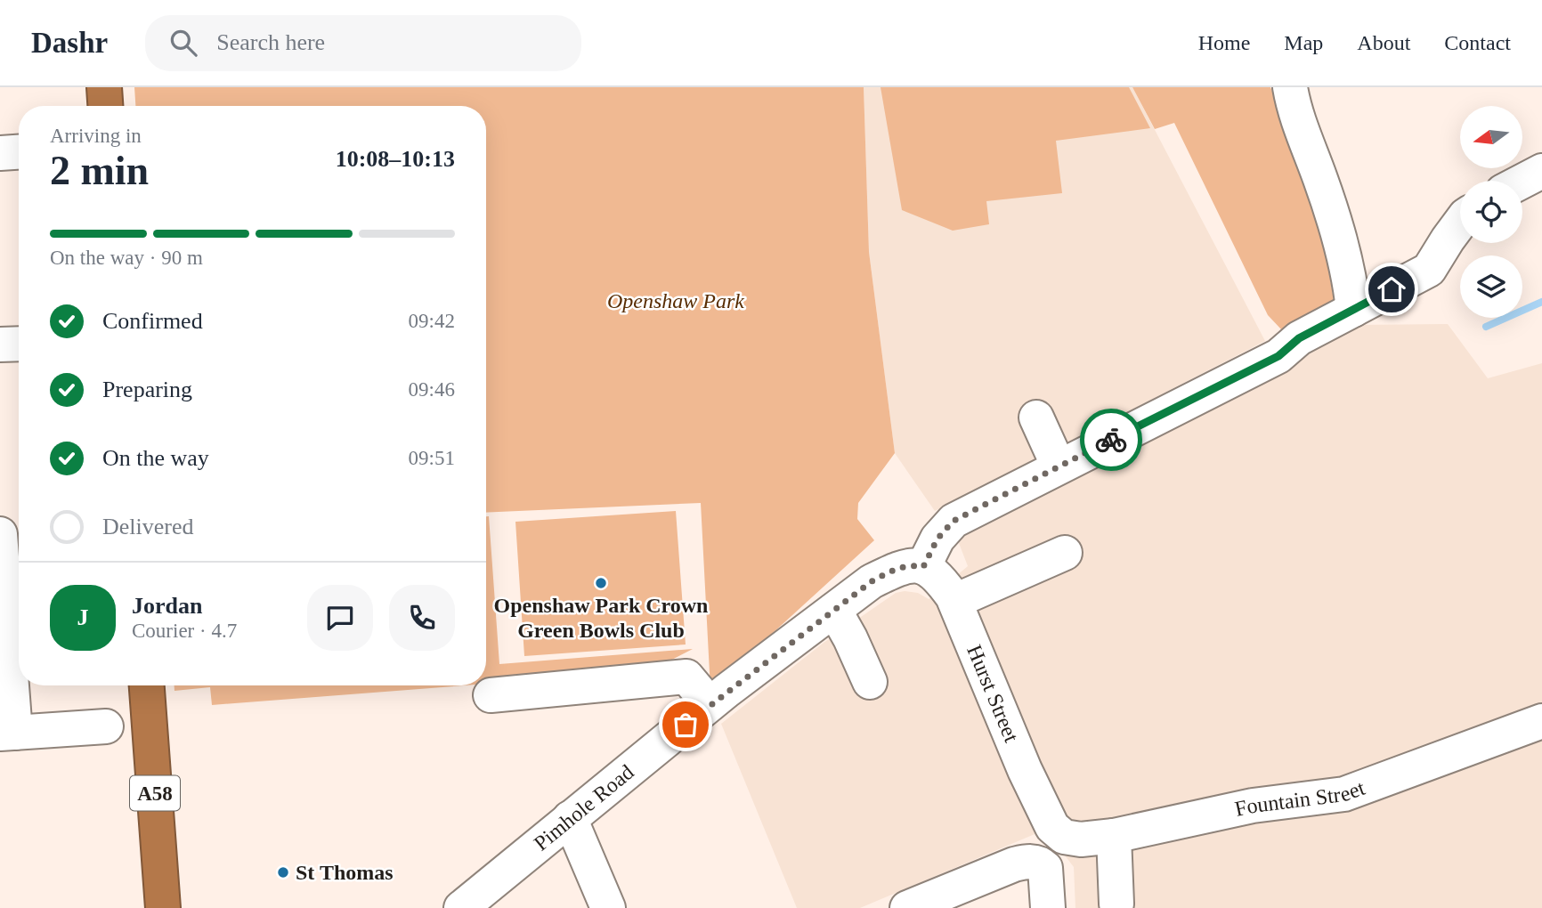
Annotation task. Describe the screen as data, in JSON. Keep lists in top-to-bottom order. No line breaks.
{"streets":{"highway":["A58"],"street":["Hurst Street","Fountain Street","Pimhole Road"]},"crossings":[["Hurst Street","Fountain Street"],["Hurst Street","Pimhole Road"]],"parks":["Openshaw Park"],"places":["Openshaw Park Crown Green Bowls Club","St Thomas"],"north":"left","page":{"header":"Dashr","search":"Search here","nav":["Home","Map","About","Contact"],"heading":["2 min","Arriving in","10:08–10:13"],"panel":["Jordan","Courier · 4.7"],"bar":"On the way · 90 m","list":[["Confirmed","09:42"],["Preparing","09:46"],["On the way","09:51"],"Delivered"],"round":"J"}}
